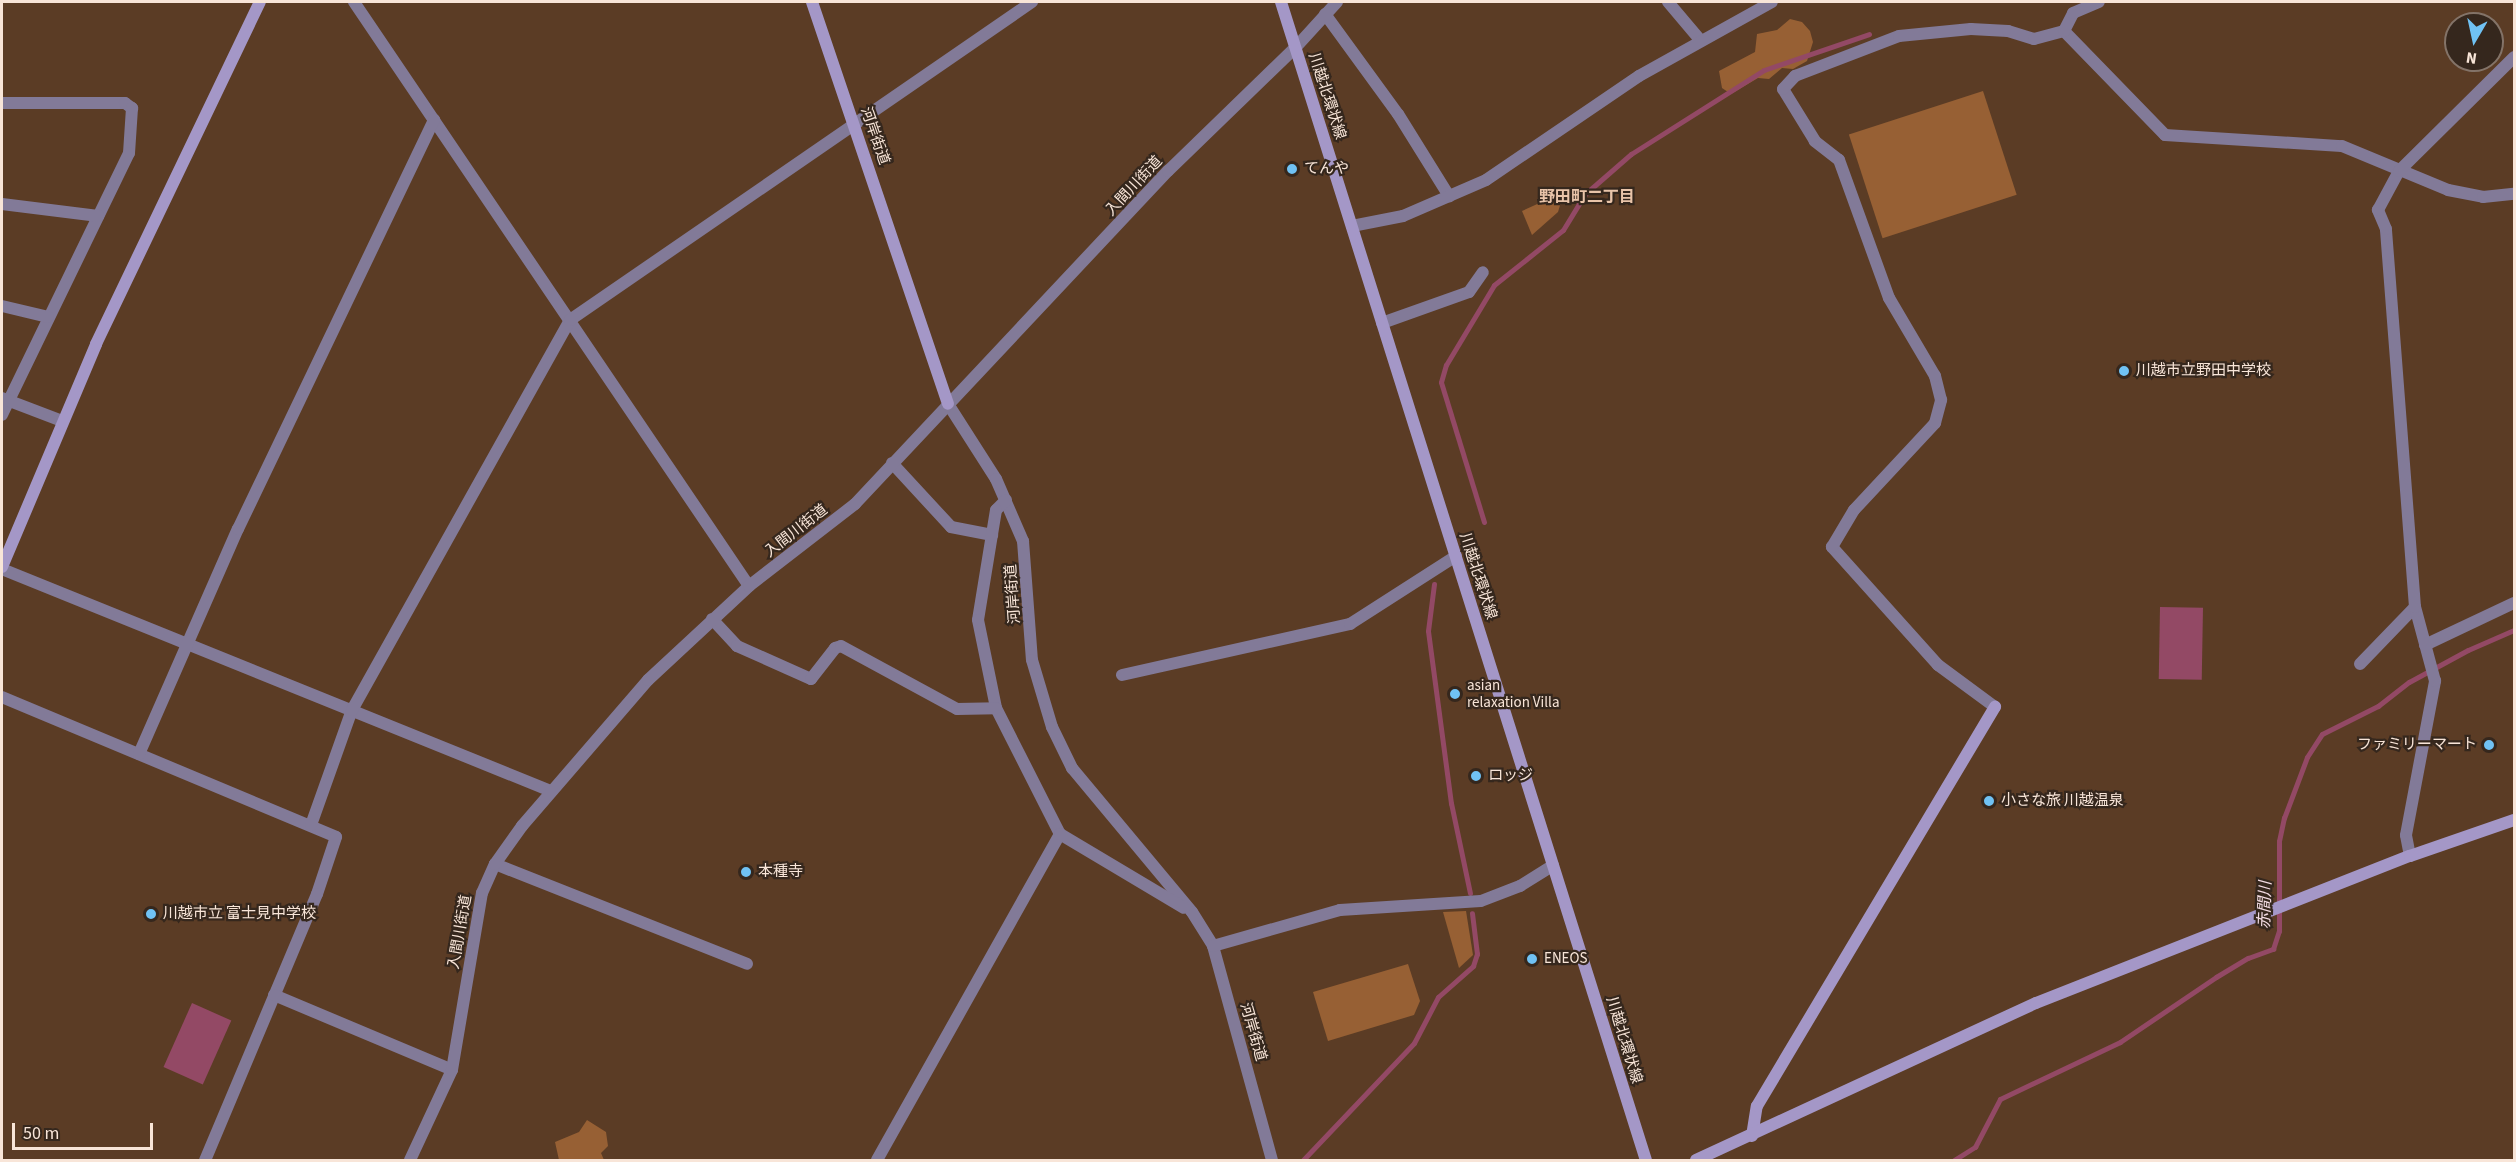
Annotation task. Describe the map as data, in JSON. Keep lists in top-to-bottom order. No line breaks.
{"streets":{"street":["川越北環状線","河岸街道","入間川街道"]},"crossings":[["川越北環状線","入間川街道"],["河岸街道","入間川街道"]],"districts":["野田町二丁目"],"water":["赤間川"],"places":["てんや","川越市立野田中学校","asian relaxation Villa","ファミリーマート","ロッジ","小さな旅 川越温泉","本種寺","川越市立 富士見中学校","ENEOS"],"scale_bar":"50 m","north":"bottom"}
